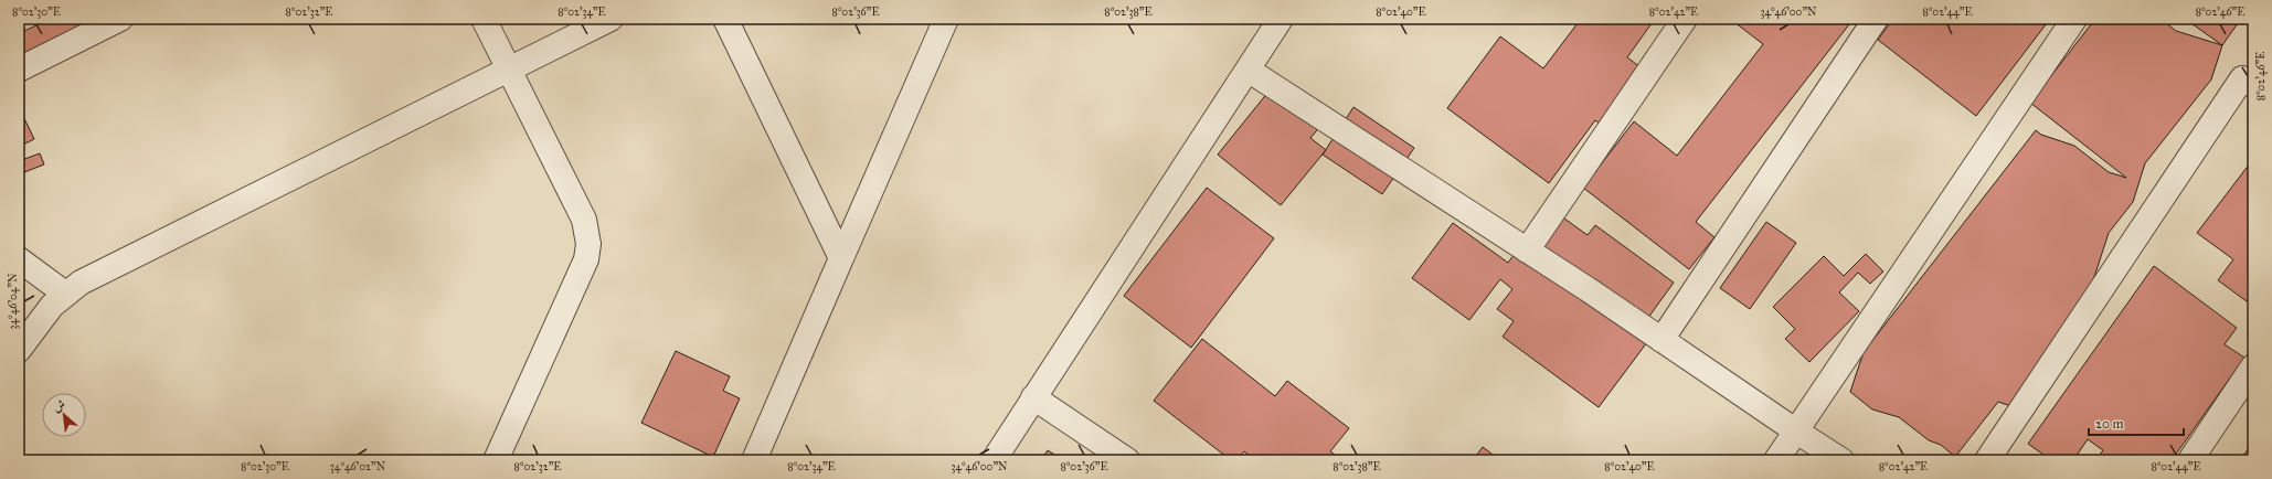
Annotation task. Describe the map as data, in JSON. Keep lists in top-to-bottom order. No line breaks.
{"scale_bar":"20 m","north":"top left","coordinates":["8°02'30\"E","8°02'32\"E","8°02'34\"E","8°02'36\"E","8°02'38\"E","8°02'40\"E","8°02'42\"E","34°46'00\"N","8°02'44\"E","8°02'46\"E","34°46'04\"N","34°46'02\"N"]}
